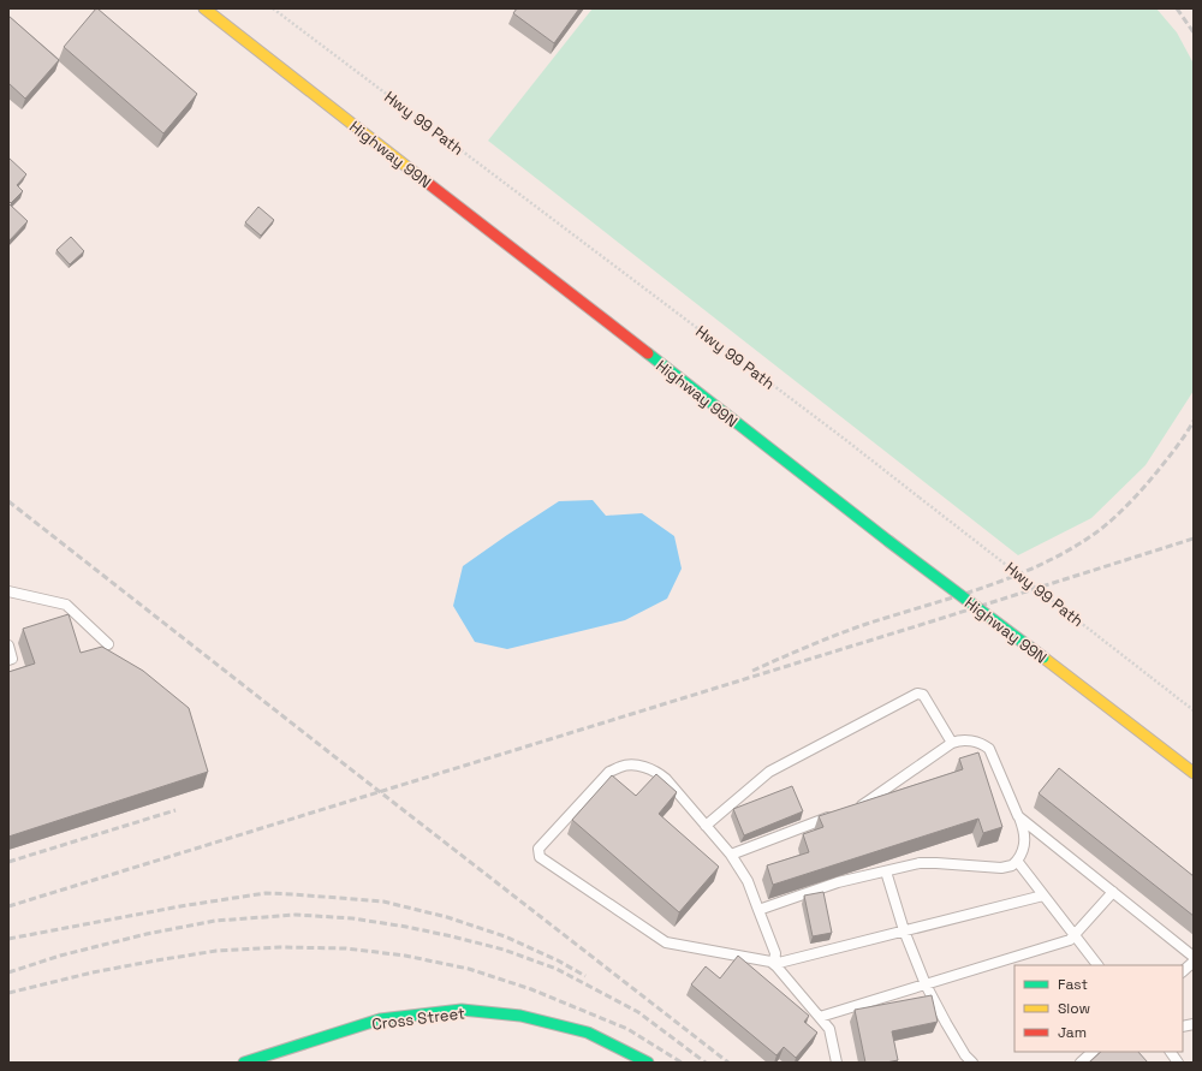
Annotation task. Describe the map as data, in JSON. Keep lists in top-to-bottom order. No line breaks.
{"streets":{"main road":["Highway 99N","Cross Street"],"path":["Hwy 99 Path"]},"legend":["Fast","Slow","Jam"]}
